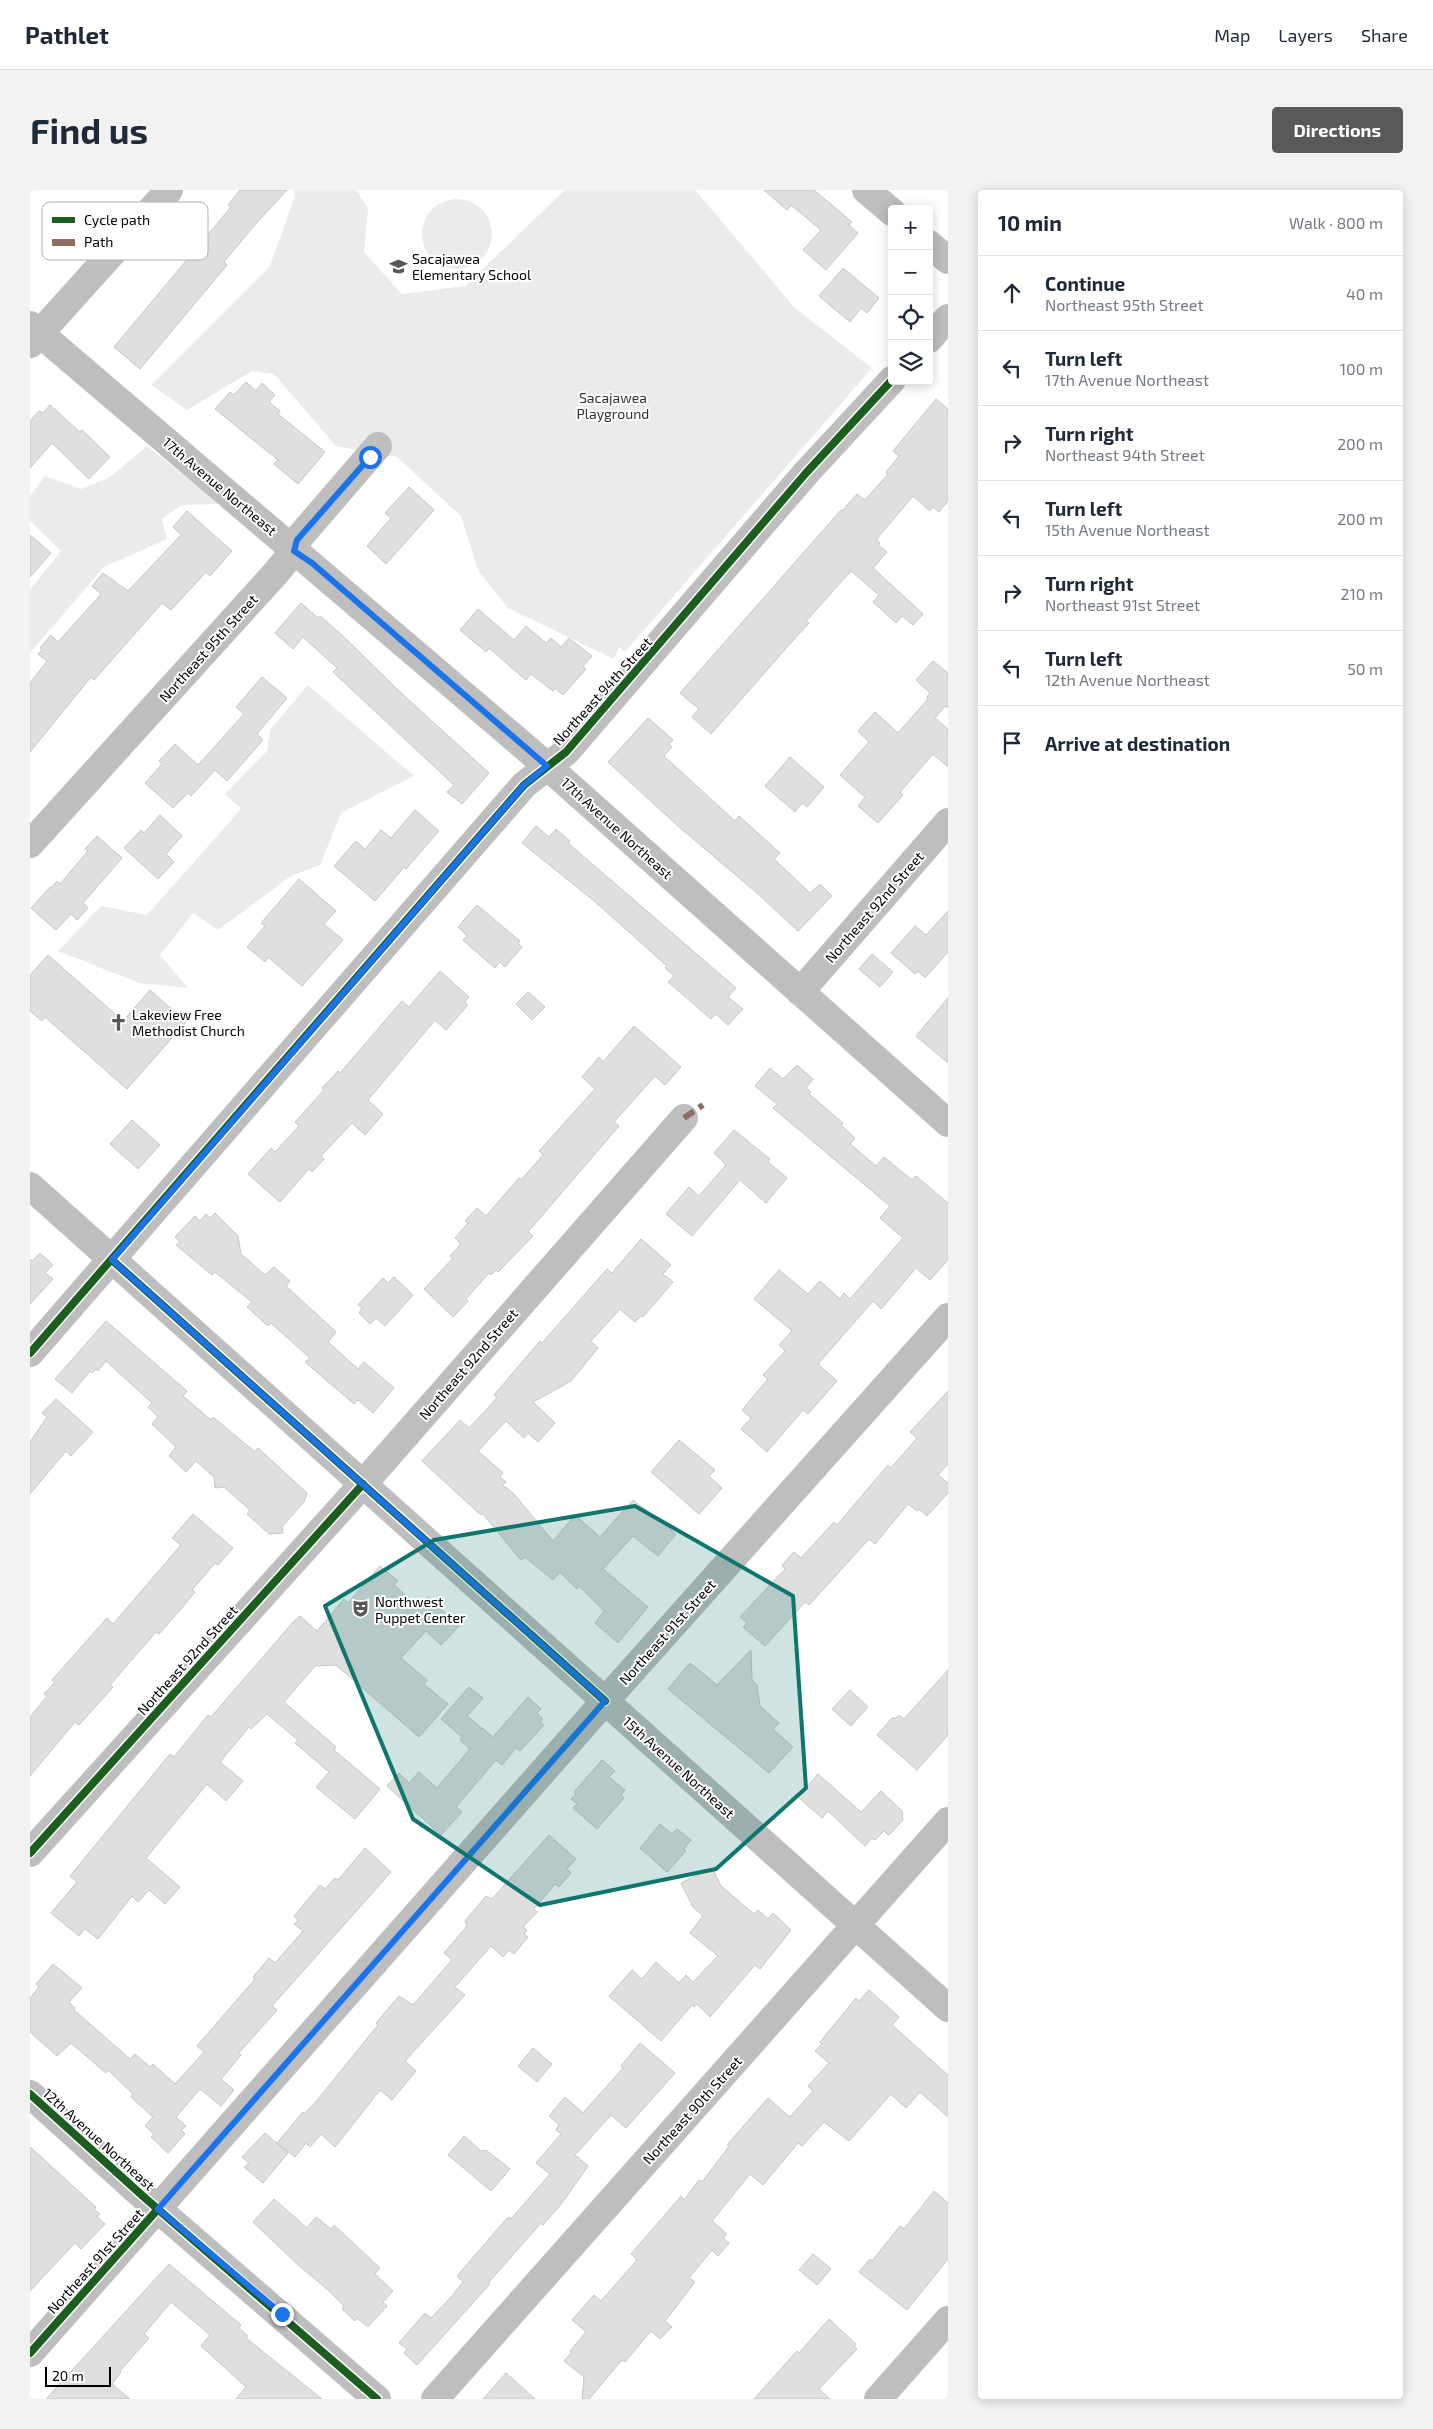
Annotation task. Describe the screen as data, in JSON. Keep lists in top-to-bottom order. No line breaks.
{"streets":{"street":["17th Avenue Northeast","Northeast 95th Street","Northeast 94th Street","Northeast 92nd Street","Northeast 91st Street","15th Avenue Northeast","Northeast 90th Street","12th Avenue Northeast"]},"crossings":[["17th Avenue Northeast","Northeast 95th Street"],["17th Avenue Northeast","Northeast 94th Street"],["17th Avenue Northeast","Northeast 92nd Street"],["Northeast 94th Street","15th Avenue Northeast"],["Northeast 92nd Street","15th Avenue Northeast"],["Northeast 91st Street","15th Avenue Northeast"],["Northeast 91st Street","12th Avenue Northeast"],["15th Avenue Northeast","Northeast 90th Street"]],"parks":["Sacajawea Playground"],"places":{"school or university":["Sacajawea Elementary School"],"church":["Lakeview Free Methodist Church"],"theatre":["Northwest Puppet Center"]},"legend":["Cycle path","Path"],"scale_bar":"20 m","page":{"header":"Pathlet","nav":["Map","Layers","Share"],"buttons":"Directions","title":"Find us","heading":["10 min","Walk · 800 m"],"map_buttons":["+","−"],"list":[["Continue","Northeast 95th Street","40 m"],["Turn left","17th Avenue Northeast","100 m"],["Turn right","Northeast 94th Street","200 m"],["Turn left","15th Avenue Northeast","200 m"],["Turn right","Northeast 91st Street","210 m"],["Turn left","12th Avenue Northeast","50 m"],"Arrive at destination"],"scale":"20 m"}}
